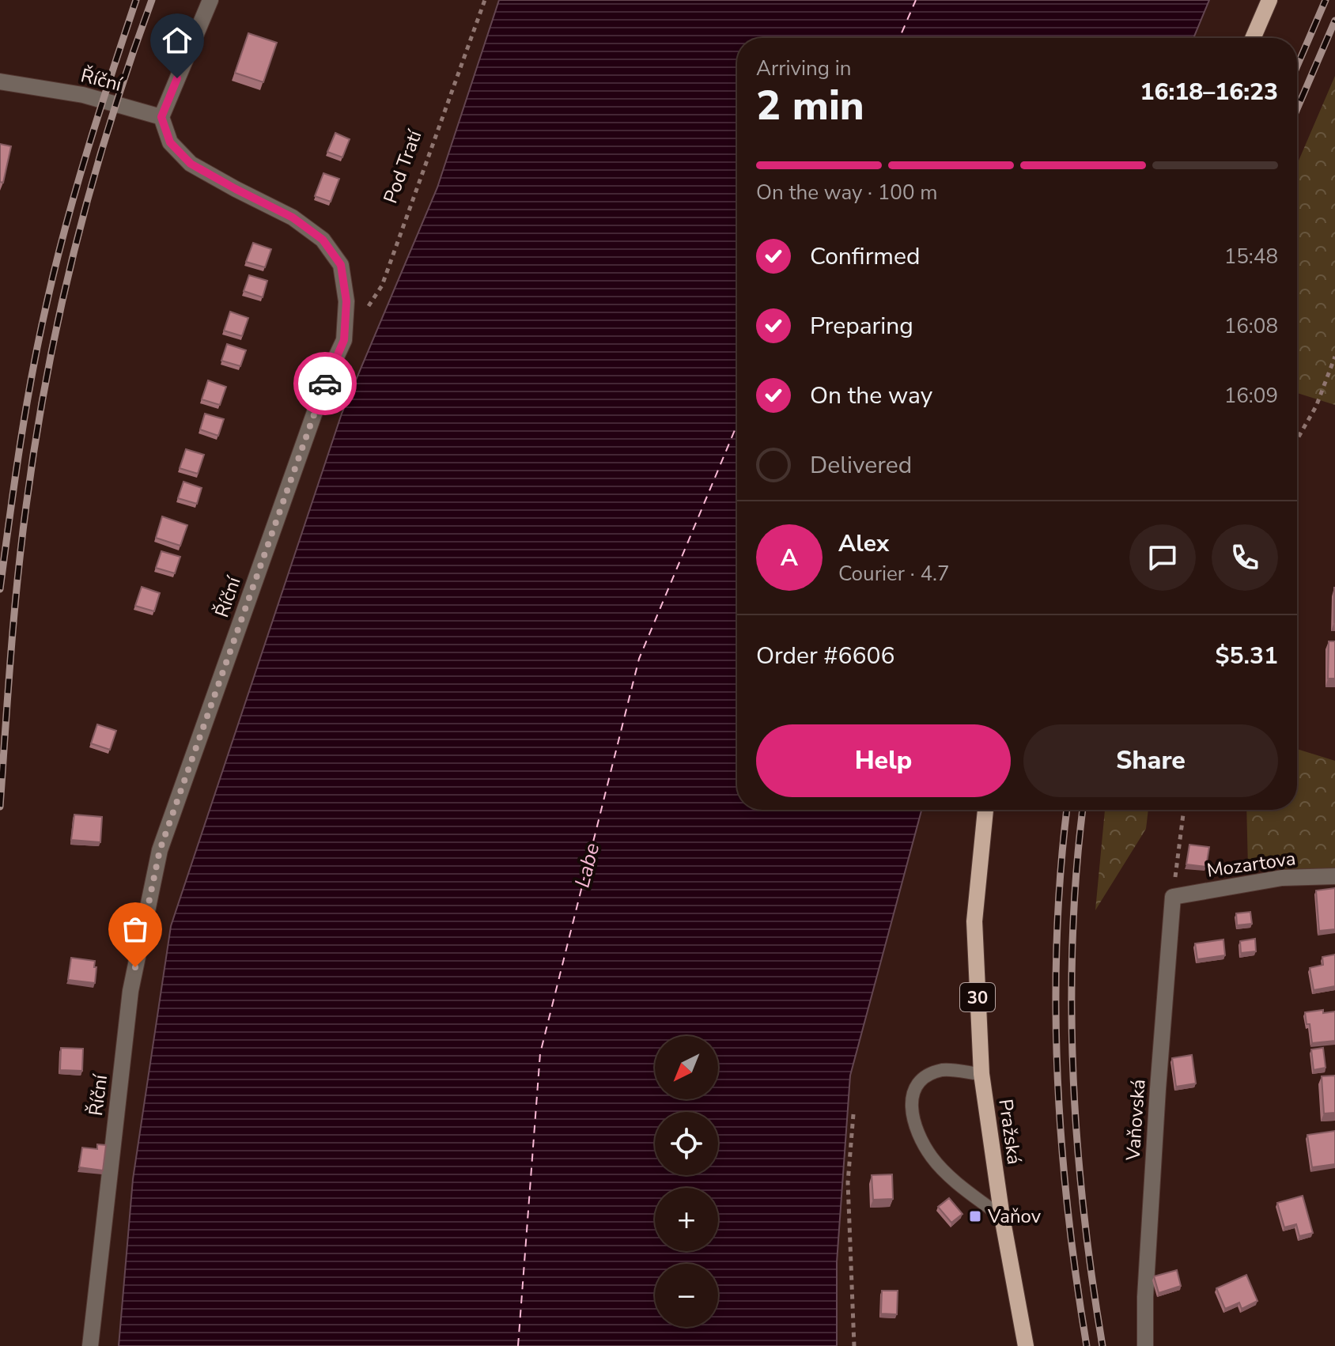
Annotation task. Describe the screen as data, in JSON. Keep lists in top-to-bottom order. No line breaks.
{"streets":{"main road":["30","Pražská"],"street":["Říční","Mozartova","Vaňovská"],"path":["Pod Tratí"]},"crossings":[["Říční","Pod Tratí"],["Mozartova","Vaňovská"]],"water":["Labe"],"places":{"transit":["Vaňov"]},"north":"bottom left","page":{"heading":["2 min","Arriving in","16:18–16:23"],"panel":["Alex","Courier · 4.7","Order #6606","$5.31"],"bar":"On the way · 100 m","list":[["Confirmed","15:48"],["Preparing","16:08"],["On the way","16:09"],"Delivered"],"round":"A","buttons":["Help","Share"],"map_buttons":["+","−"]}}
